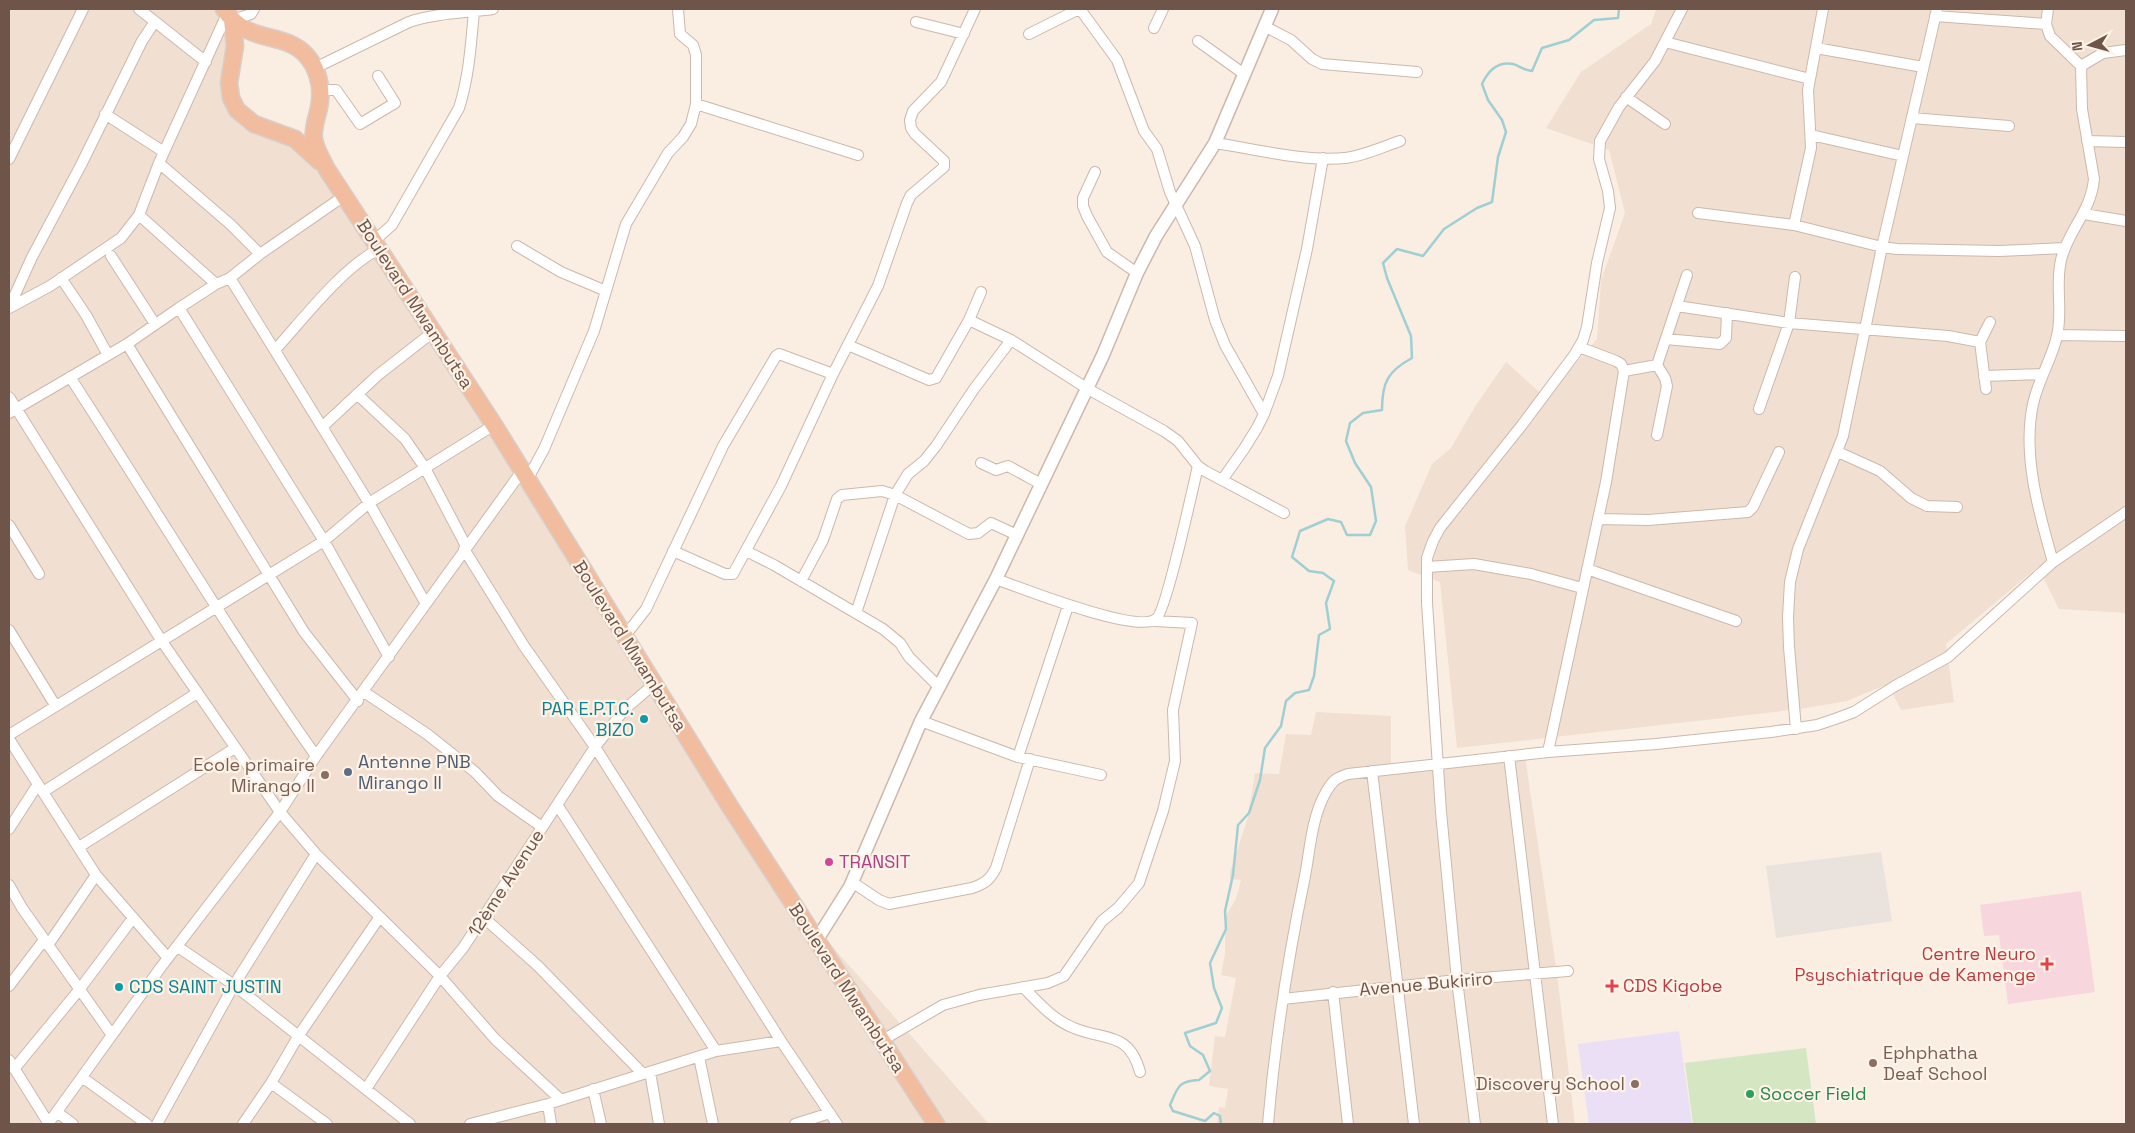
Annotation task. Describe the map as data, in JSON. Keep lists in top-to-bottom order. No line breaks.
{"streets":{"highway":["Boulevard Mwambutsa"],"street":["12ème Avenue","Avenue Bukiriro"]},"crossings":[["Boulevard Mwambutsa","12ème Avenue"]],"places":{"other":["PAR E.P.T.C. BIZO","Antenne PNB Mirango II","Ecole primaire Mirango II","TRANSIT","CDS SAINT JUSTIN","Ephphatha Deaf School","Discovery School","Soccer Field"],"health":["Centre Neuro Psyschiatrique de Kamenge","CDS Kigobe"]},"north":"left"}
